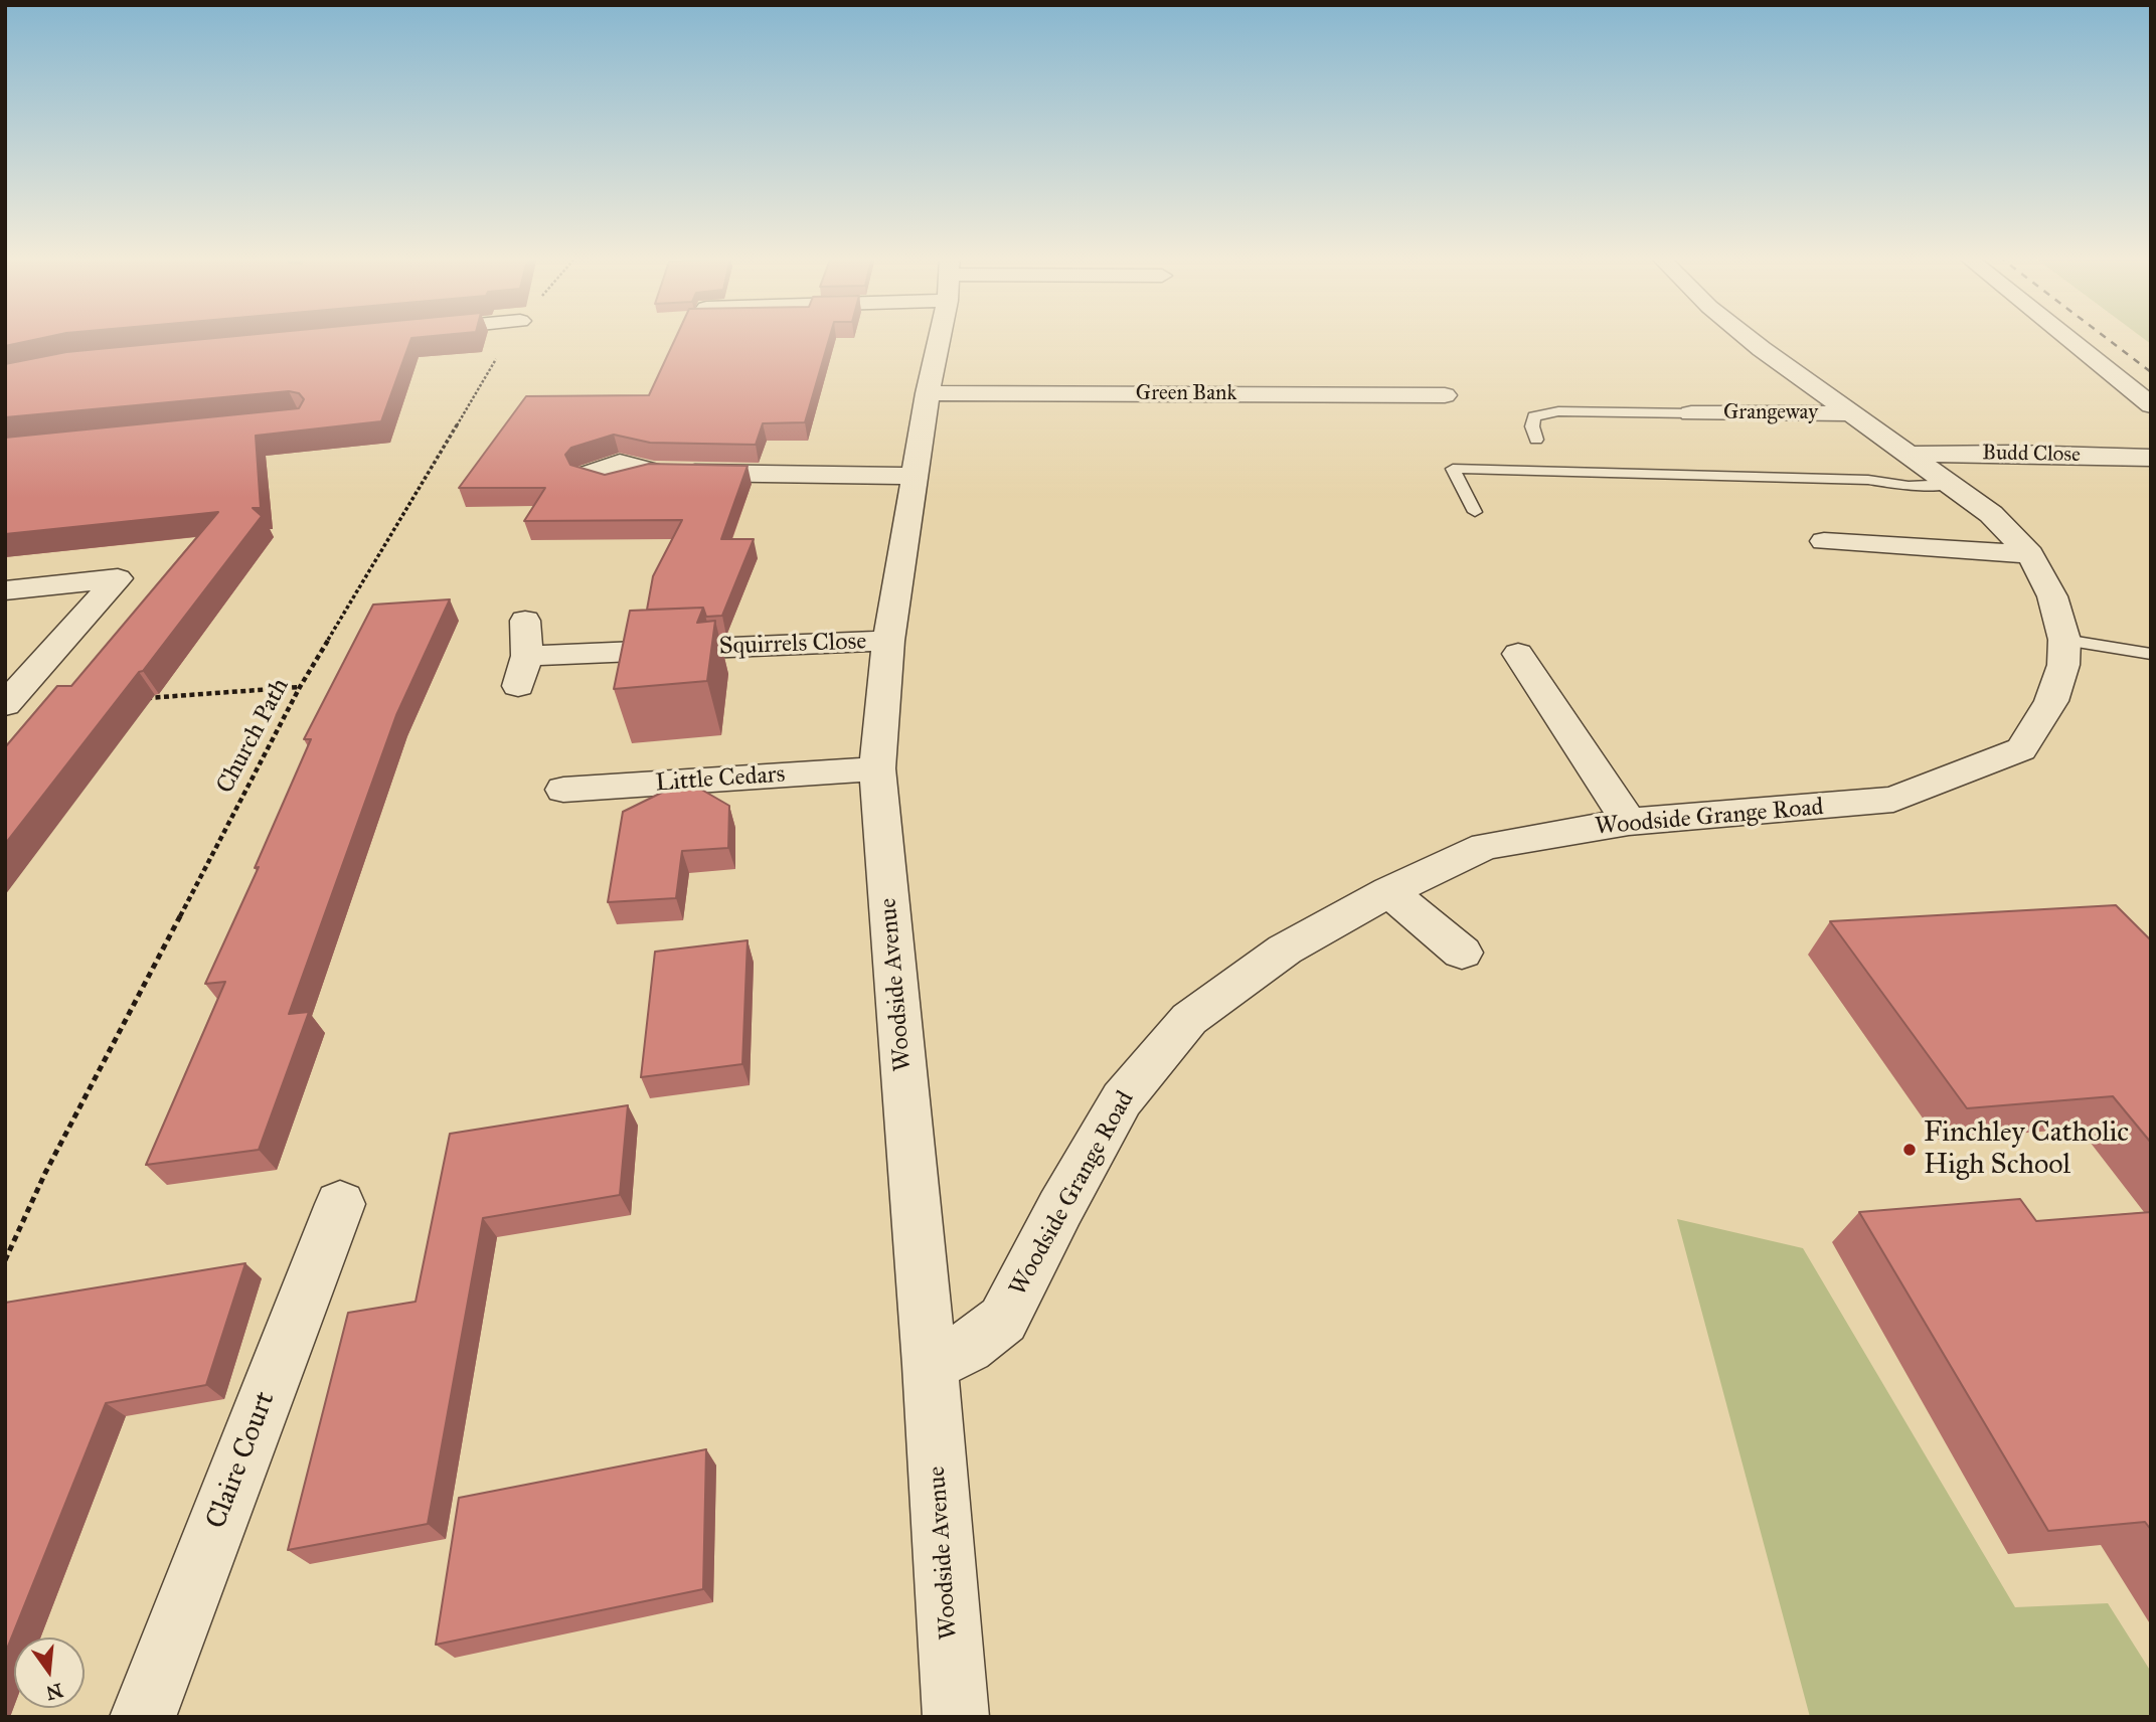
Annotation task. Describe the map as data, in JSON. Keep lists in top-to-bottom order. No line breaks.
{"streets":{"street":["Green Bank","Grangeway","Budd Close","Squirrels Close","Little Cedars","Woodside Grange Road","Woodside Avenue","Claire Court"],"path":["Church Path"]},"crossings":[["Green Bank","Woodside Avenue"],["Grangeway","Woodside Grange Road"],["Budd Close","Woodside Grange Road"],["Squirrels Close","Woodside Avenue"],["Little Cedars","Woodside Avenue"],["Woodside Grange Road","Woodside Avenue"]],"places":["Finchley Catholic High School"],"north":"bottom"}
